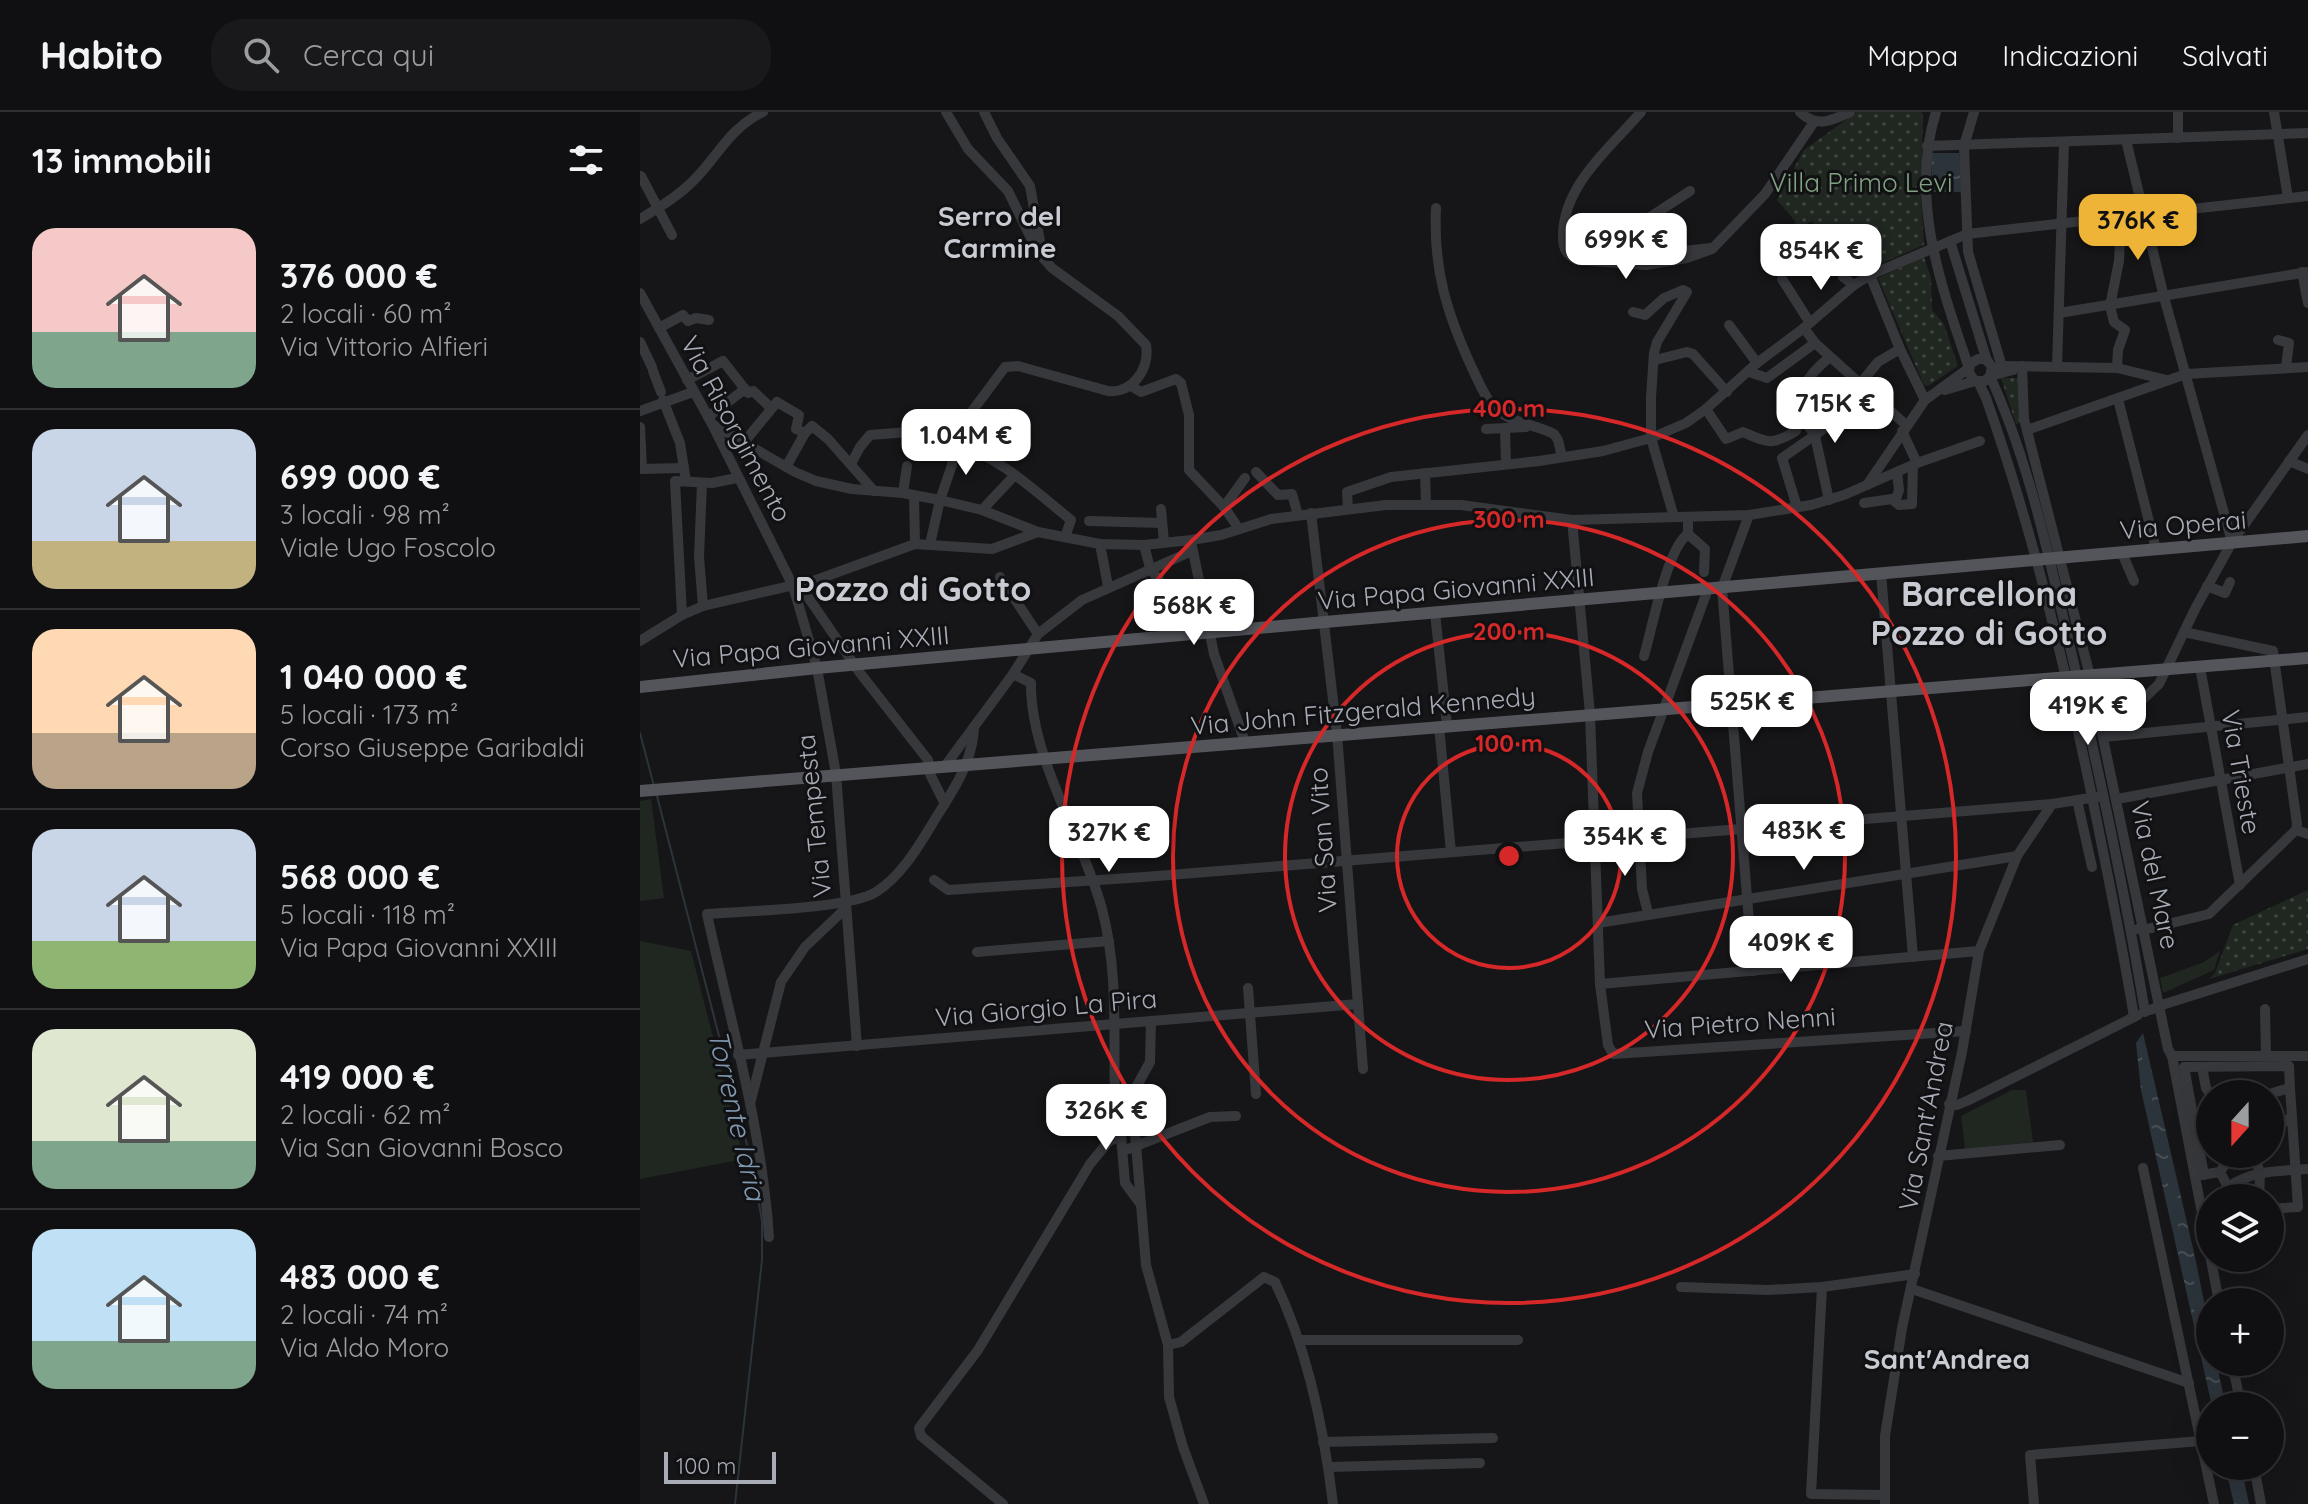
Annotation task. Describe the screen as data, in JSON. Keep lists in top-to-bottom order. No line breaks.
{"streets":{"main road":["Via Operai","Via Papa Giovanni XXIII","Via John Fitzgerald Kennedy"],"street":["Via Risorgimento","Via Trieste","Via Tempesta","Via San Vito","Via del Mare","Via Giorgio La Pira","Via Pietro Nenni","Via Sant'Andrea"]},"crossings":[["Via Risorgimento","Via Tempesta"],["Via Operai","Via Papa Giovanni XXIII"],["Via Operai","Via del Mare"],["Via Papa Giovanni XXIII","Via Tempesta"],["Via Papa Giovanni XXIII","Via San Vito"],["Via Papa Giovanni XXIII","Via del Mare"],["Via John Fitzgerald Kennedy","Via Trieste"],["Via John Fitzgerald Kennedy","Via Tempesta"],["Via John Fitzgerald Kennedy","Via San Vito"],["Via John Fitzgerald Kennedy","Via del Mare"],["Via Tempesta","Via Giorgio La Pira"],["Via San Vito","Via Giorgio La Pira"],["Via Pietro Nenni","Via Sant'Andrea"]],"districts":["Serro del Carmine","Pozzo di Gotto","Barcellona Pozzo di Gotto","Sant'Andrea"],"water":["Torrente Idria"],"parks":["Villa Primo Levi"],"scale_bar":"100 m","north":"bottom","page":{"header":"Habito","search":"Cerca qui","nav":["Mappa","Indicazioni","Salvati"],"heading":"13 immobili","price":["376K €","699K €","854K €","715K €","1.04M €","568K €","525K €","419K €","483K €","327K €","354K €","409K €","326K €"],"list":[{"name":"376 000 €","note":"2 locali · 60 m² · Via Vittorio Alfieri"},{"name":"699 000 €","note":"3 locali · 98 m² · Viale Ugo Foscolo"},{"name":"1 040 000 €","note":"5 locali · 173 m² · Corso Giuseppe Garibaldi"},{"name":"568 000 €","note":"5 locali · 118 m² · Via Papa Giovanni XXIII"},{"name":"419 000 €","note":"2 locali · 62 m² · Via San Giovanni Bosco"},{"name":"483 000 €","note":"2 locali · 74 m² · Via Aldo Moro"}],"map_buttons":["+","−"],"scale":"100 m"},"rings":["400 m","300 m","200 m","100 m"]}
